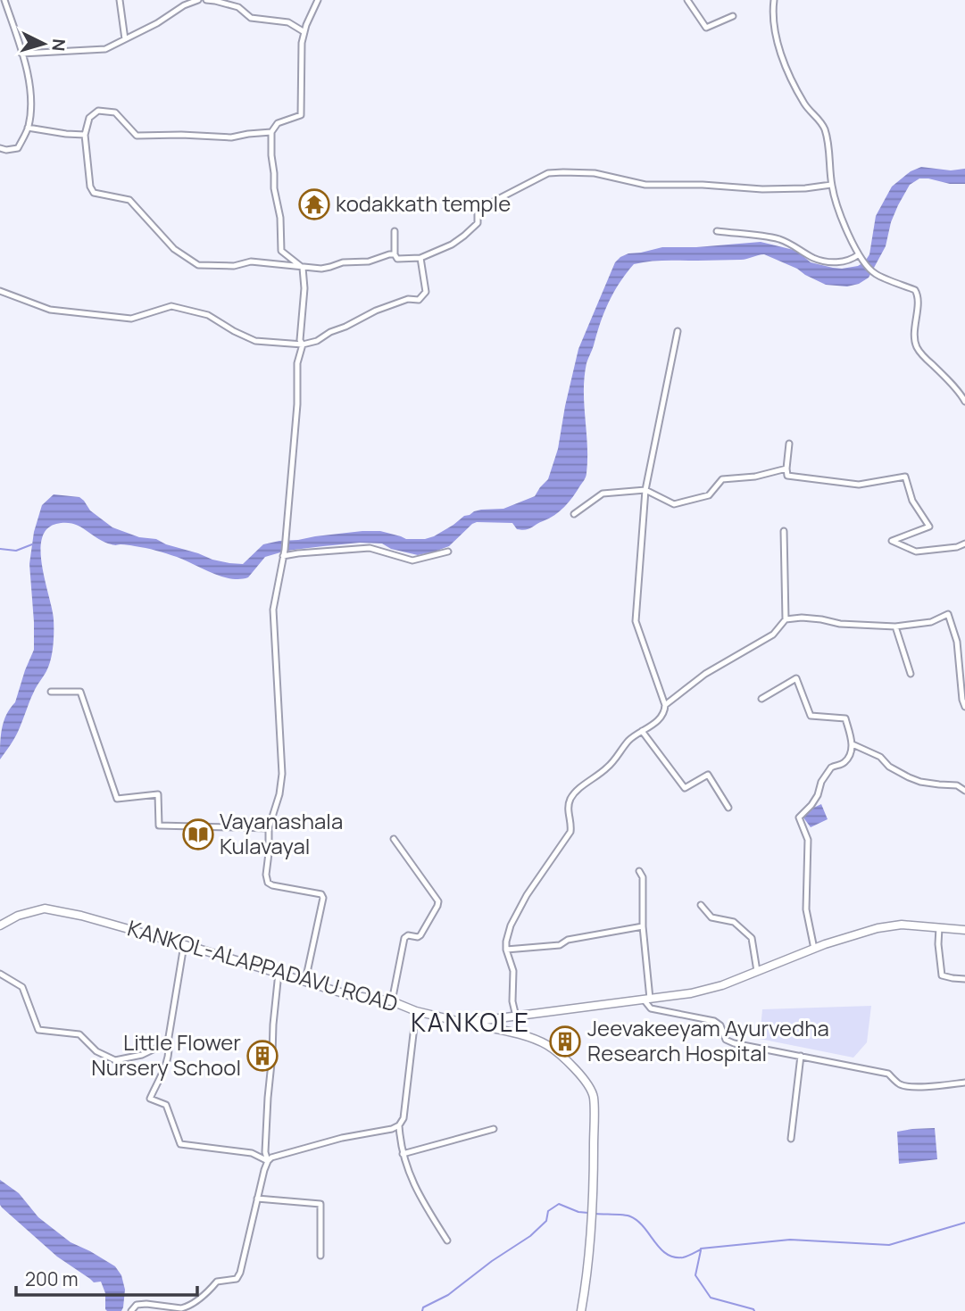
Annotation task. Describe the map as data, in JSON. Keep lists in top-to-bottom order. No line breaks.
{"streets":{"main road":["KANKOL-ALAPPADAVU ROAD"]},"districts":["KANKOLE"],"places":{"temple":["kodakkath temple"],"library":["Vayanashala Kulavayal"],"building":["Jeevakeeyam Ayurvedha Research Hospital","Little Flower Nursery School"]},"scale_bar":"200 m","north":"right"}
